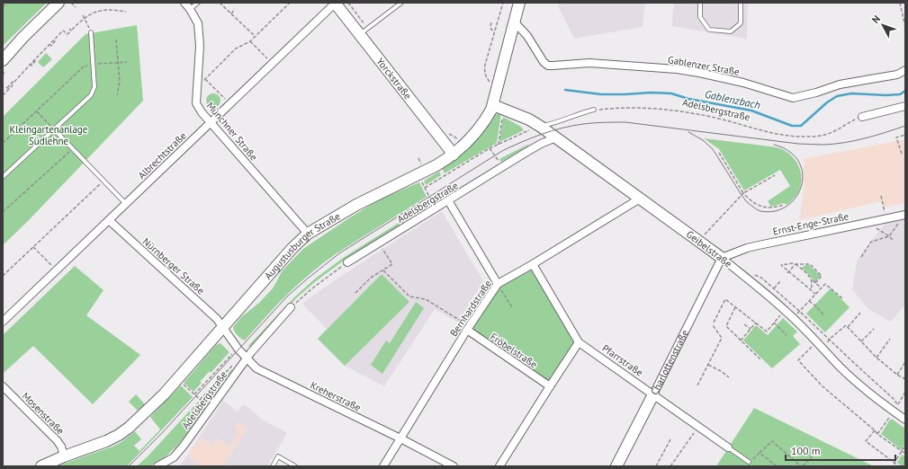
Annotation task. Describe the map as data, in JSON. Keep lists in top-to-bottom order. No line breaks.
{"streets":{"main road":["Yorckstraße","Augustusburger Straße","Geibelstraße","Charlottenstraße"],"street":["Gablenzer Straße","Adelsbergstraße","Münchner Straße","Albrechtstraße","Ernst-Enge-Straße","Nürnberger Straße","Bernhardstraße","Fröbelstraße","Pfarrstraße","Kreherstraße","Mosenstraße"]},"crossings":[["Gablenzer Straße","Augustusburger Straße"],["Yorckstraße","Albrechtstraße"],["Yorckstraße","Augustusburger Straße"],["Adelsbergstraße","Geibelstraße"],["Adelsbergstraße","Kreherstraße"],["Münchner Straße","Albrechtstraße"],["Münchner Straße","Augustusburger Straße"],["Albrechtstraße","Nürnberger Straße"],["Ernst-Enge-Straße","Geibelstraße"],["Ernst-Enge-Straße","Charlottenstraße"],["Augustusburger Straße","Geibelstraße"],["Augustusburger Straße","Nürnberger Straße"],["Augustusburger Straße","Kreherstraße"],["Augustusburger Straße","Mosenstraße"],["Geibelstraße","Bernhardstraße"],["Geibelstraße","Charlottenstraße"],["Nürnberger Straße","Kreherstraße"],["Bernhardstraße","Fröbelstraße"],["Bernhardstraße","Pfarrstraße"],["Bernhardstraße","Kreherstraße"],["Pfarrstraße","Charlottenstraße"]],"water":["Gablenzbach"],"parks":["Kleingartenanlage Südlehne"],"scale_bar":"100 m","north":"top left"}
